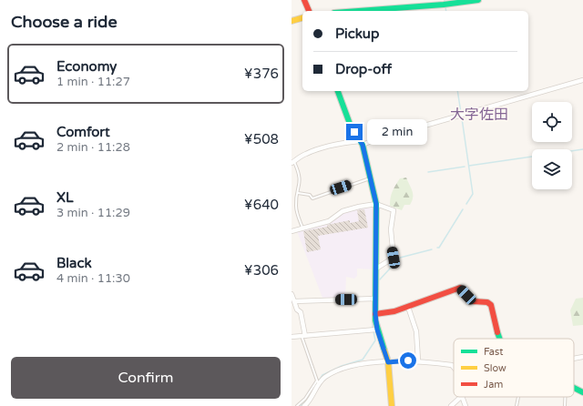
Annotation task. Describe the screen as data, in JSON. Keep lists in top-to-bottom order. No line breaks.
{"districts":["大字佐田"],"legend":["Fast","Slow","Jam"],"page":{"heading":"Choose a ride","banner":["Pickup","Drop-off"],"list":[{"name":"Economy","note":"1 min · 11:27","value":"¥376"},{"name":"Comfort","note":"2 min · 11:28","value":"¥508"},{"name":"XL","note":"3 min · 11:29","value":"¥640"},{"name":"Black","note":"4 min · 11:30","value":"¥306"}],"bubble":"2 min","buttons":"Confirm"}}
